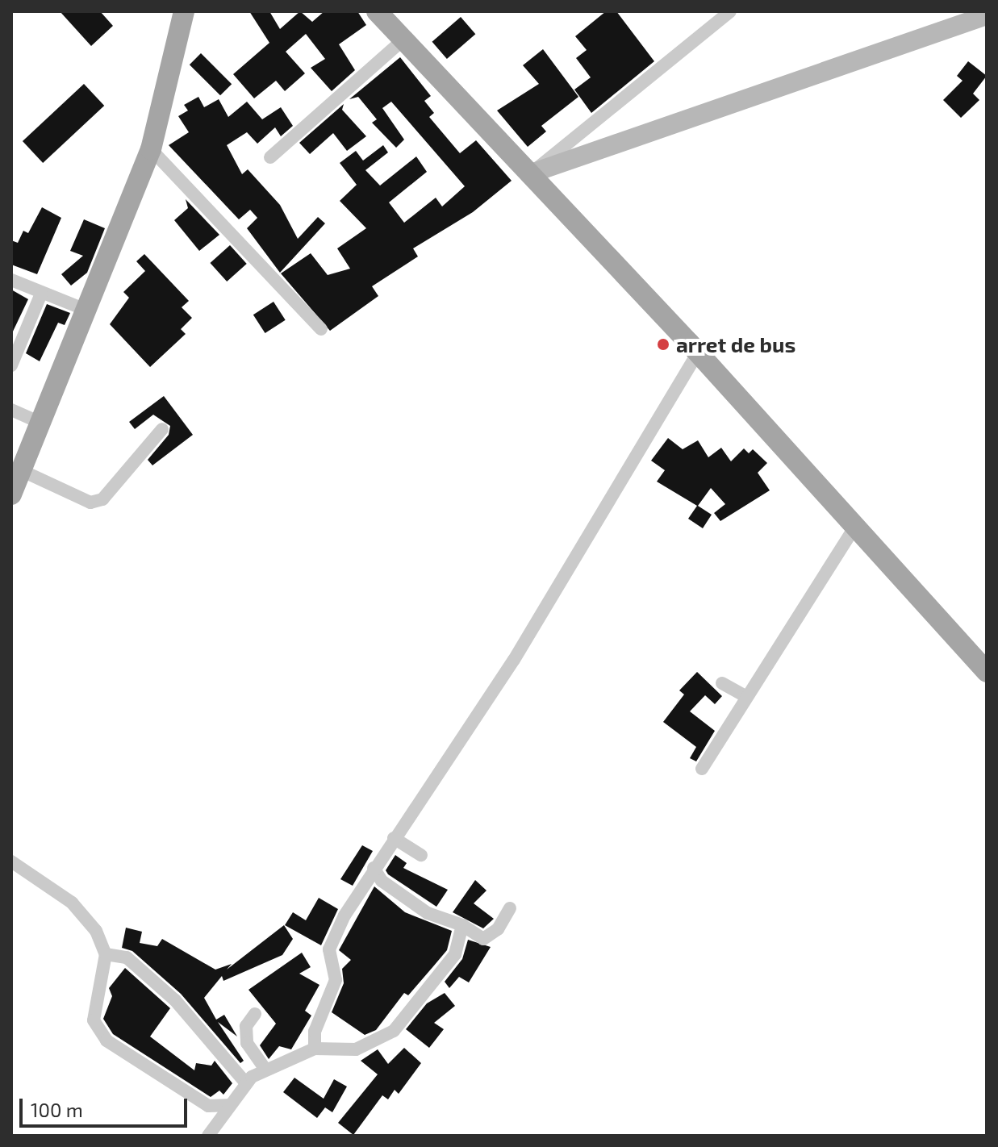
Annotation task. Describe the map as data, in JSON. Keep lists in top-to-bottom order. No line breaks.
{"places":["arret de bus"],"scale_bar":"100 m"}
